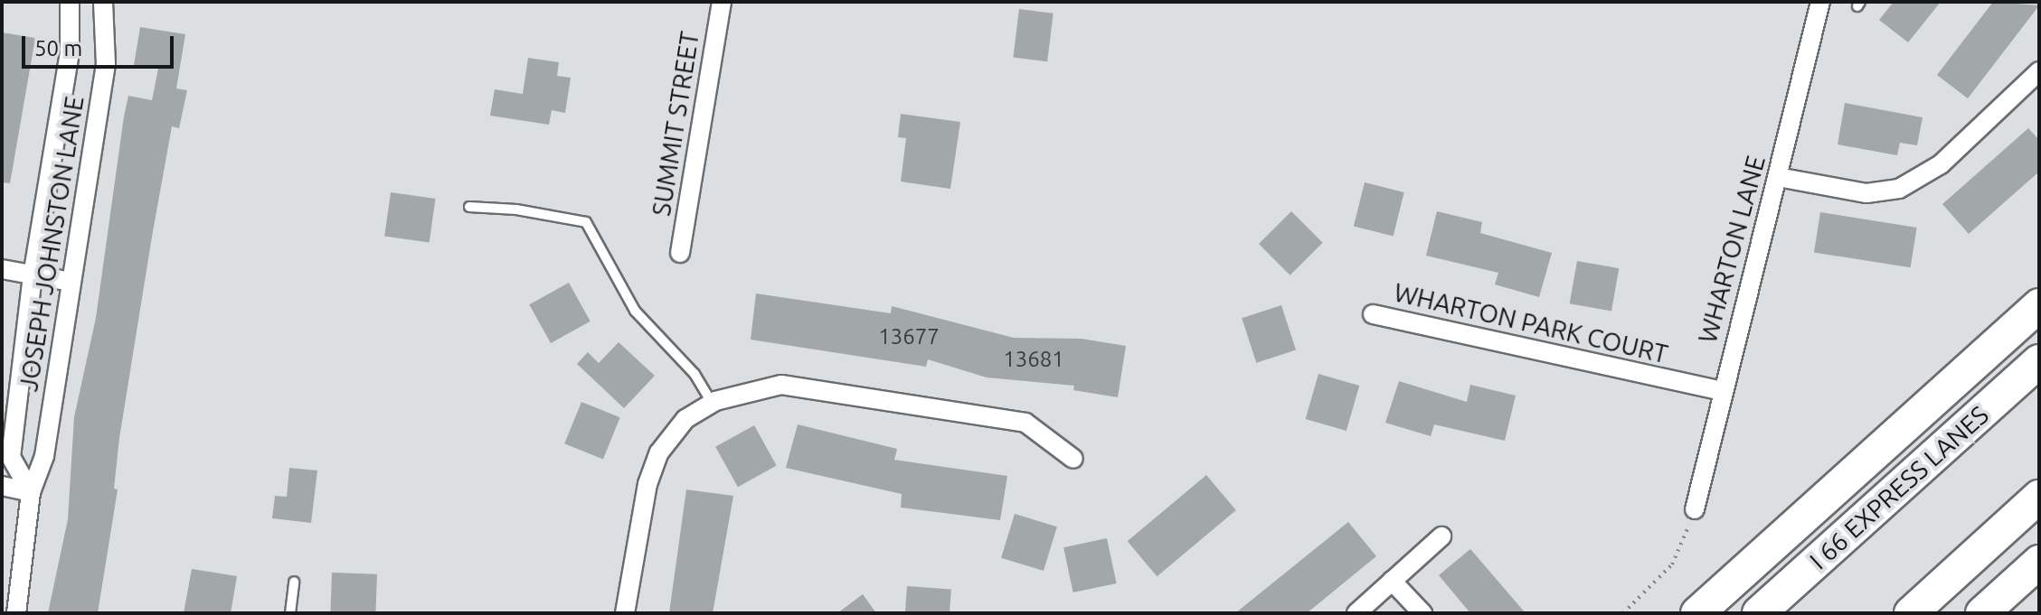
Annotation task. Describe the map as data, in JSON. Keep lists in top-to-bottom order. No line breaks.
{"streets":{"highway":["I 66 EXPRESS LANES"],"street":["SUMMIT STREET","JOSEPH JOHNSTON LANE","WHARTON LANE","WHARTON PARK COURT"]},"crossings":[["WHARTON LANE","WHARTON PARK COURT"]],"house_numbers":["13677","13681"],"scale_bar":"50 m"}
